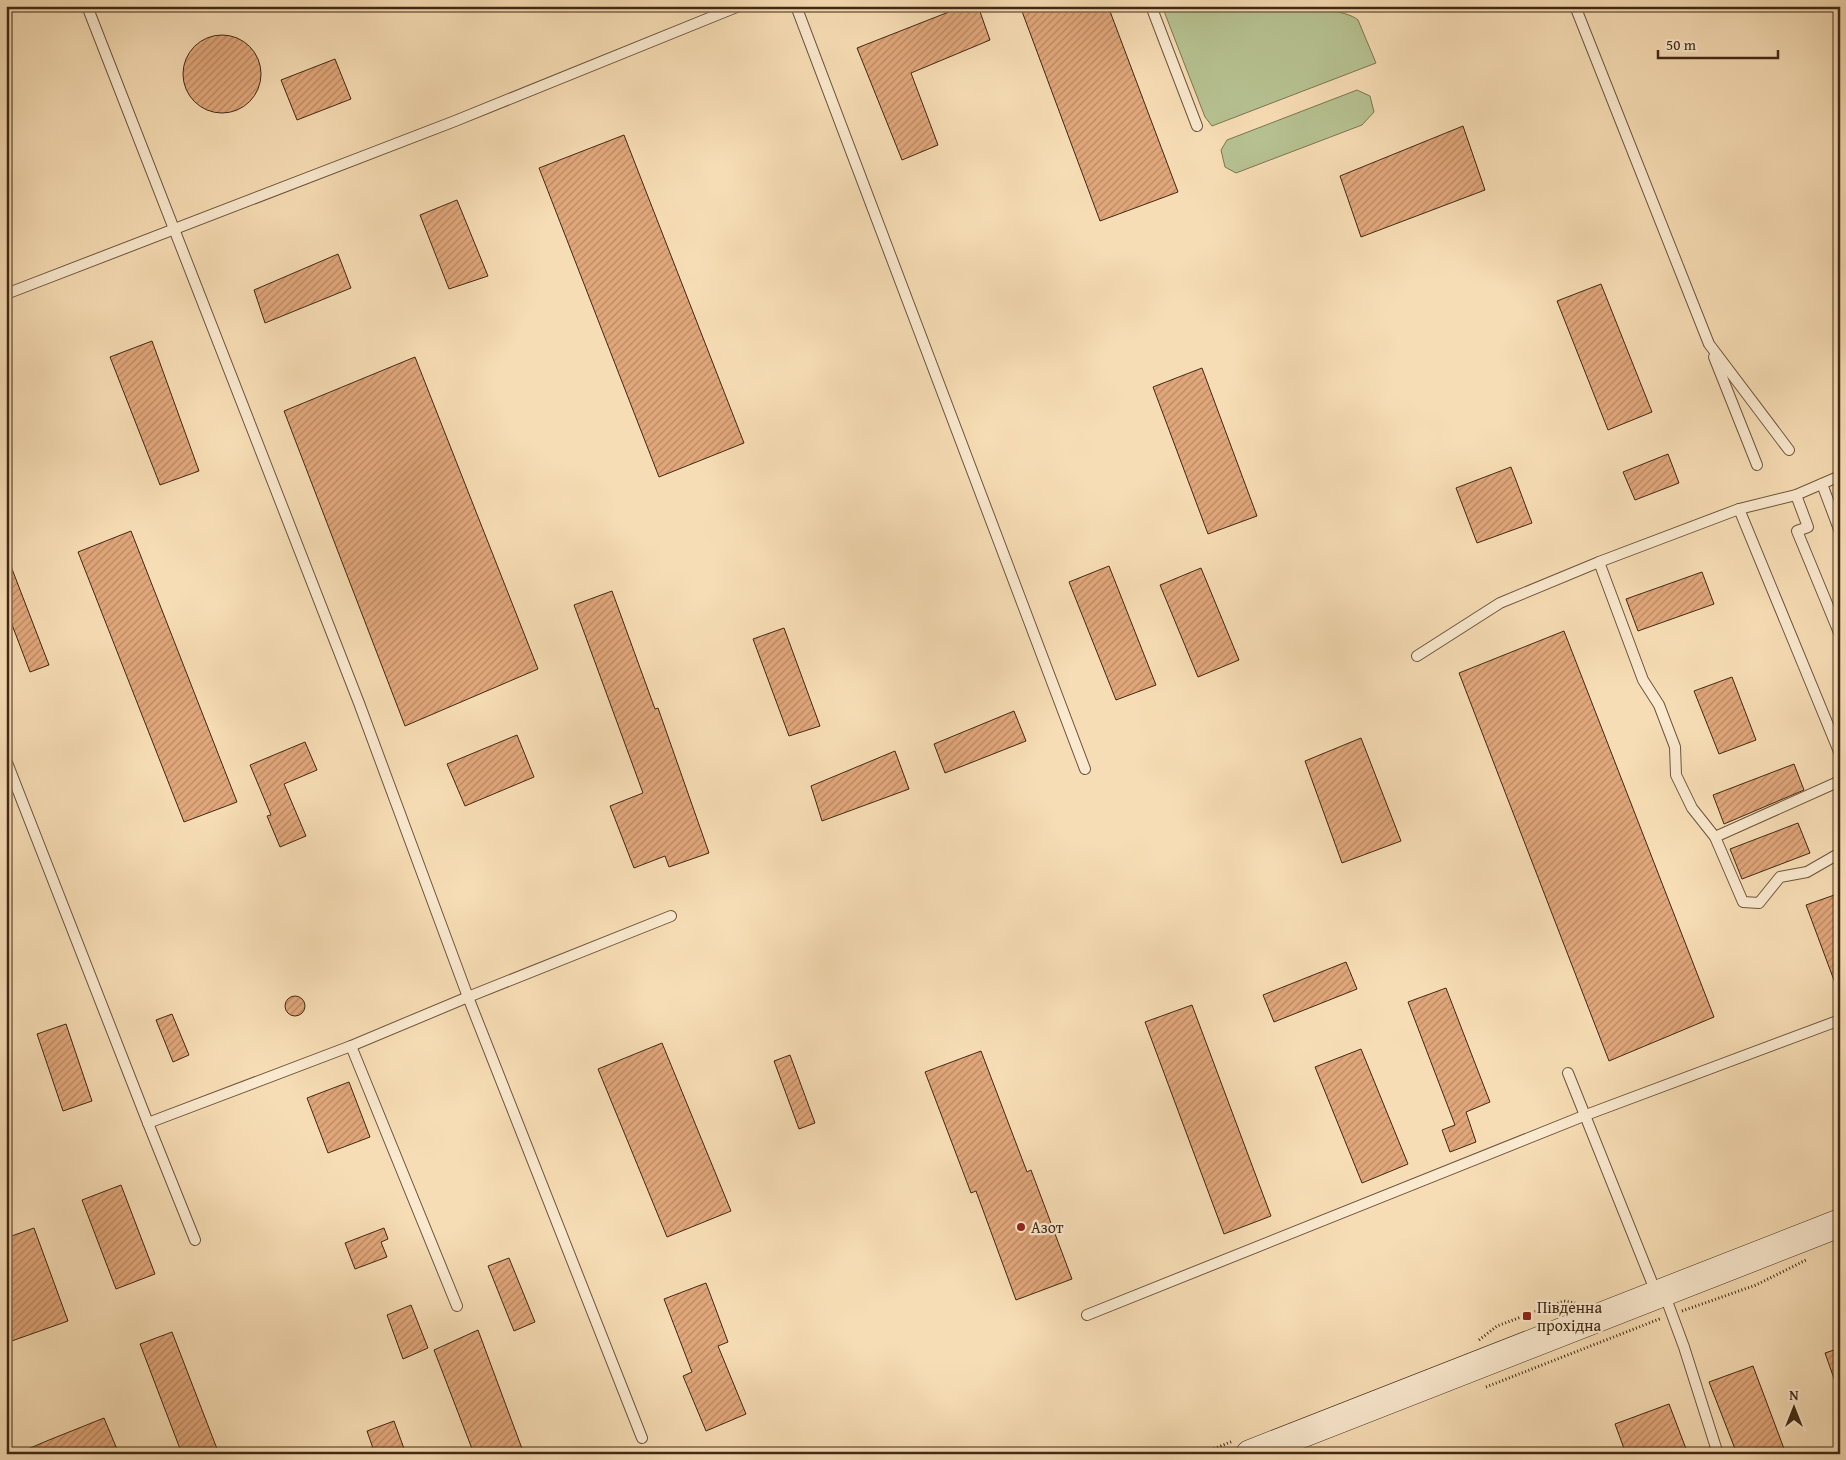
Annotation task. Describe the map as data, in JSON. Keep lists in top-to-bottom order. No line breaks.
{"places":{"other":["Азот"],"transit":["Південна прохідна"]},"scale_bar":"50 m","north":"top"}
